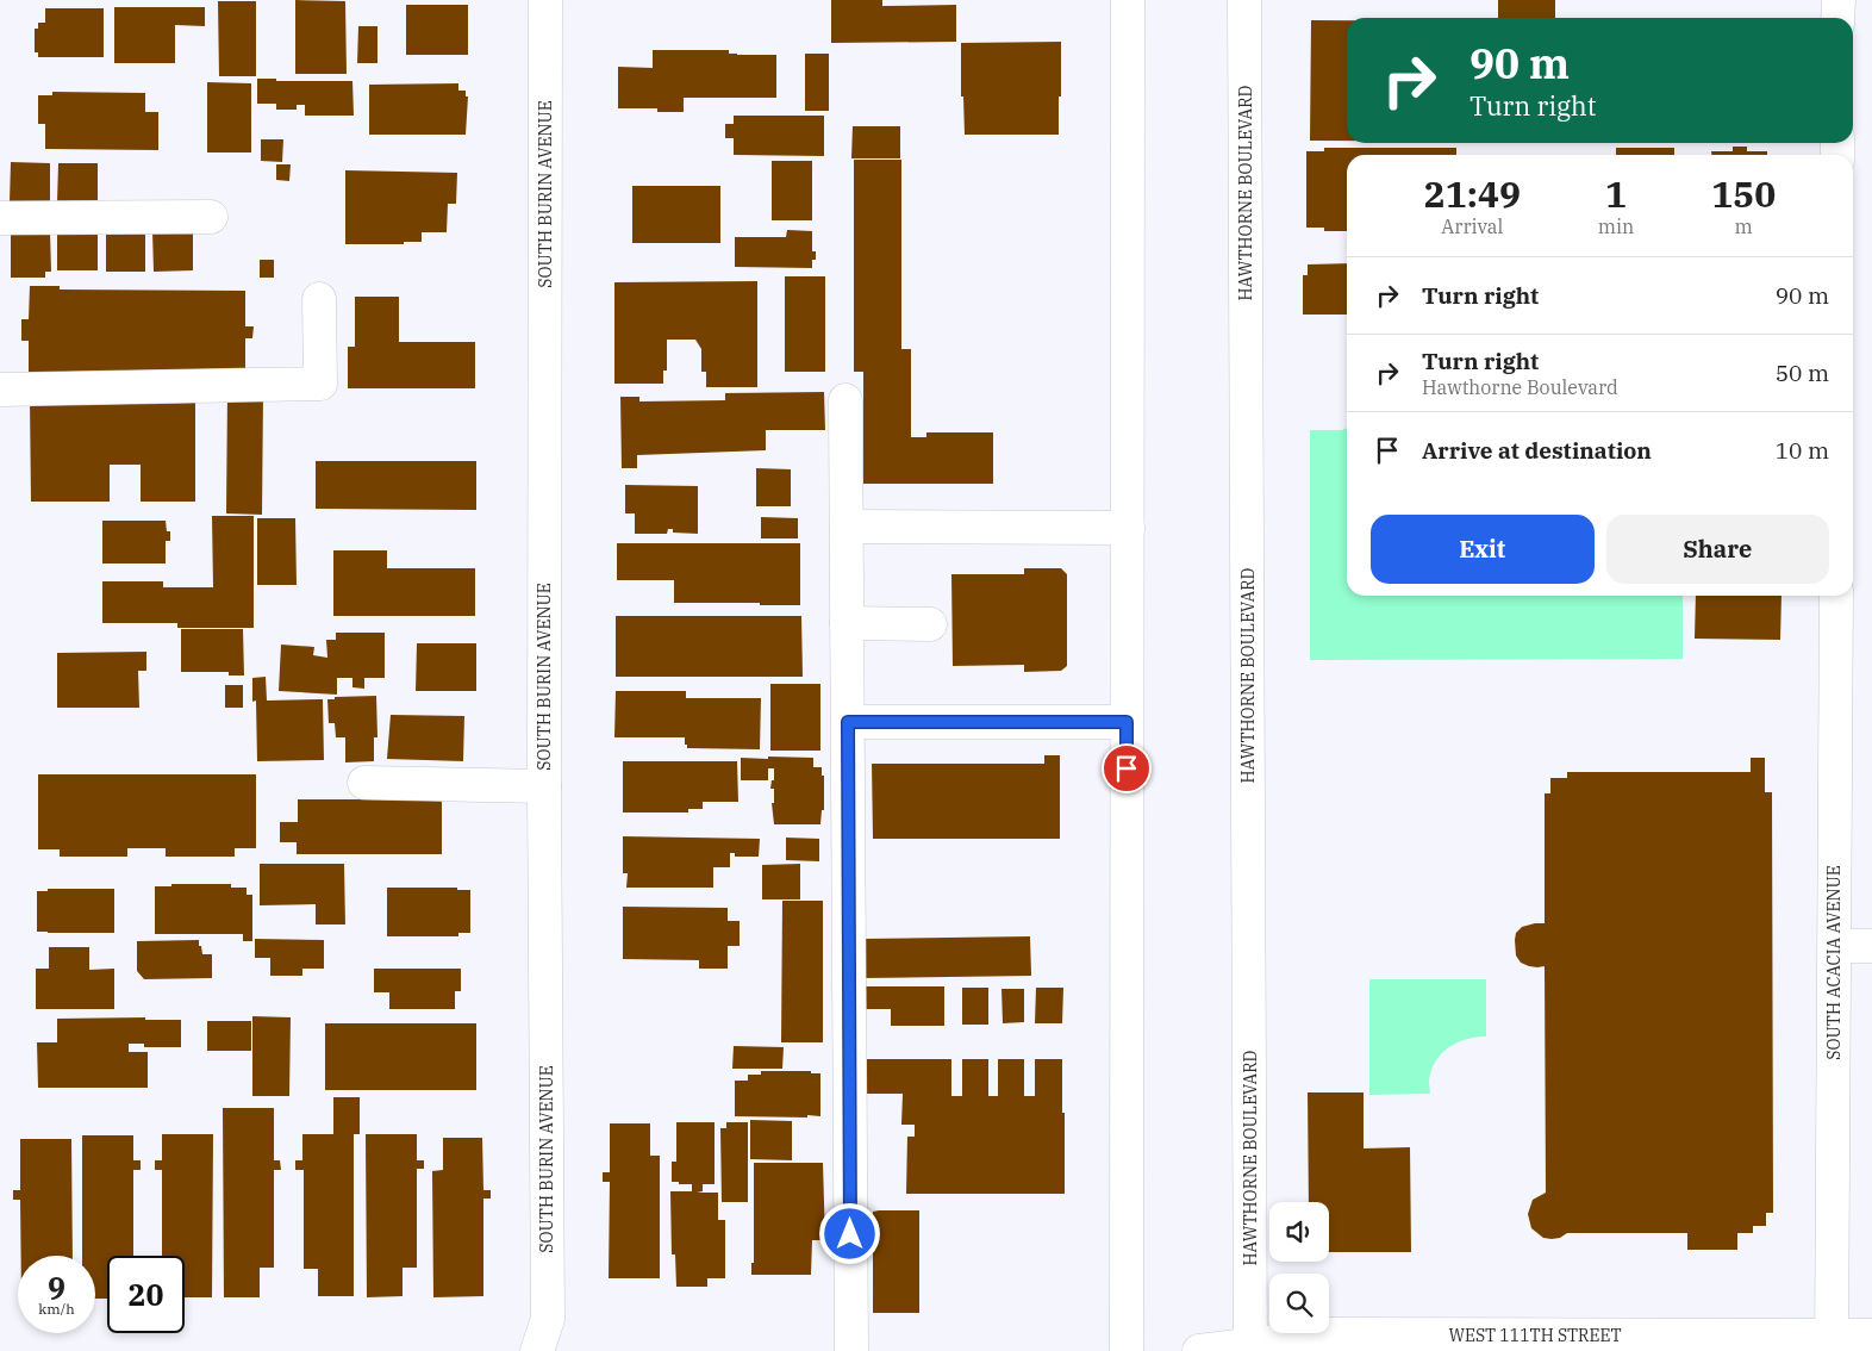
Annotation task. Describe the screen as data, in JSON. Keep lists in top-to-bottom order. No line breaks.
{"streets":{"street":["HAWTHORNE BOULEVARD","SOUTH BURIN AVENUE","SOUTH ACACIA AVENUE","WEST 111TH STREET"]},"crossings":[["HAWTHORNE BOULEVARD","WEST 111TH STREET"],["SOUTH ACACIA AVENUE","WEST 111TH STREET"]],"page":{"turn":["90 m","Turn right"],"eta":["21:49","Arrival","1","min","150","m"],"list":[{"name":"Turn right","value":"90 m"},{"name":"Turn right","note":"Hawthorne Boulevard","value":"50 m"},{"name":"Arrive at destination","value":"10 m"}],"buttons":["Exit","Share"],"speed":"9 km/h","limit":"20"}}
